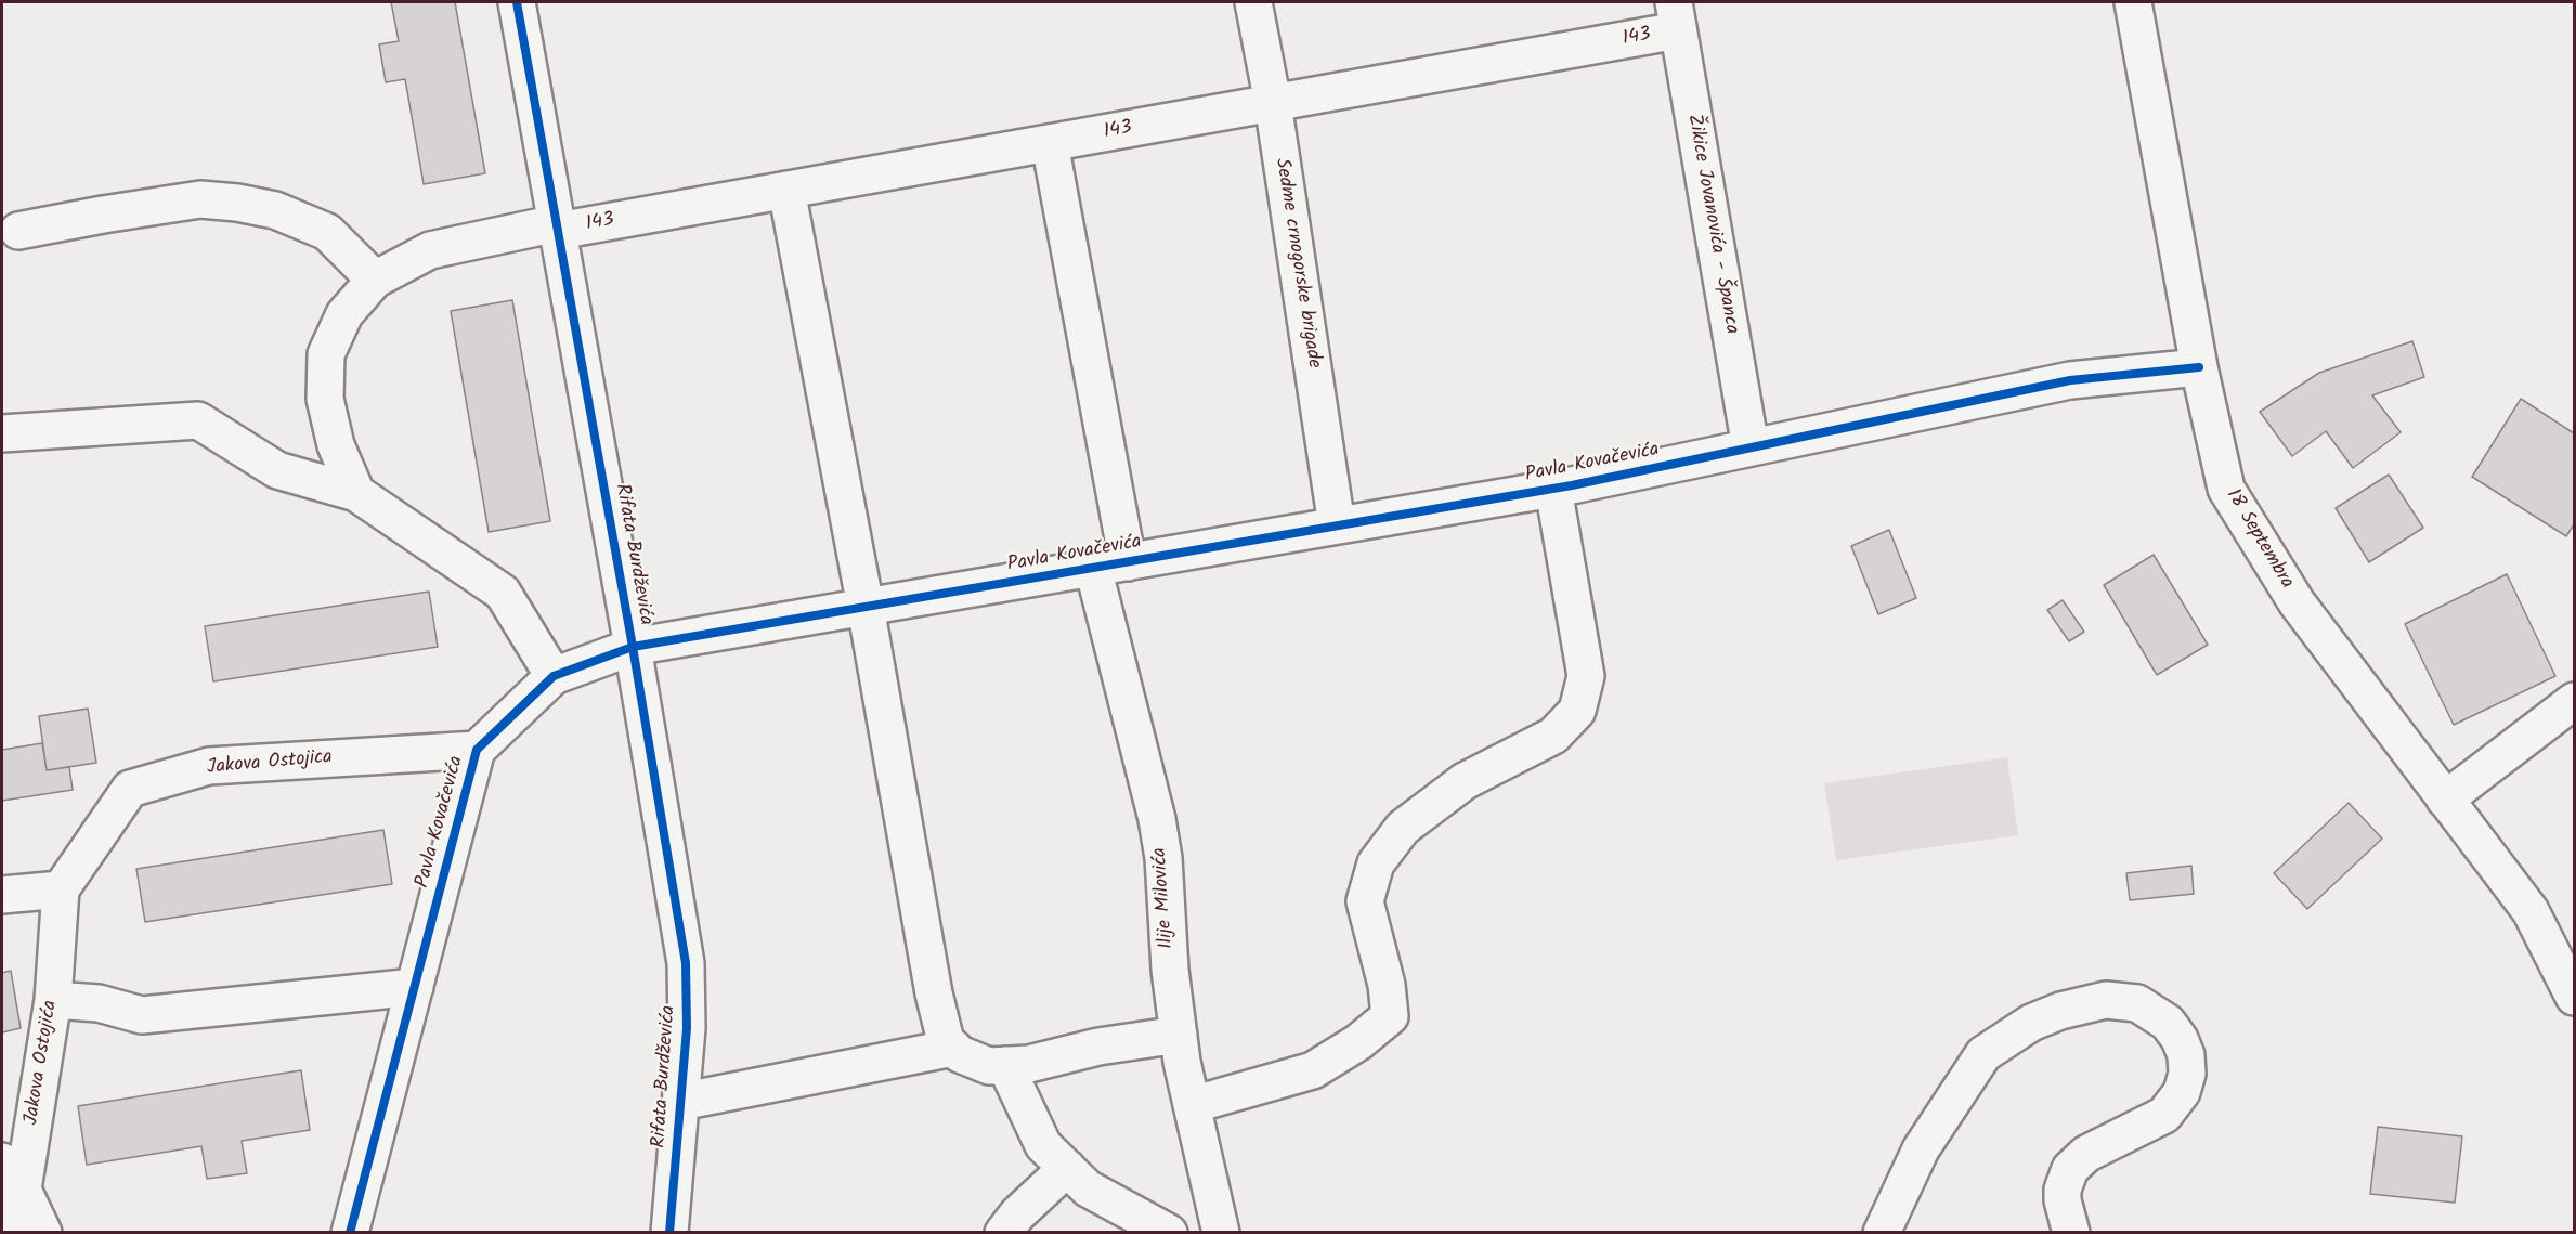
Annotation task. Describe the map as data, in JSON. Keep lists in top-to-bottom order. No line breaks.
{"streets":{"street":["143","Žikice Jovanovića - Španca","Sedme crnogorske brigade","Pavla Kovačevića","18 Septembra","Rifata Burdževića","Jakova Ostojica","Ilije Milovića","Jakova Ostojića"]},"crossings":[["143","Žikice Jovanovića - Španca"],["143","Sedme crnogorske brigade"],["143","Rifata Burdževića"],["Žikice Jovanovića - Španca","Pavla Kovačevića"],["Sedme crnogorske brigade","Pavla Kovačevića"],["Pavla Kovačevića","18 Septembra"],["Pavla Kovačevića","Rifata Burdževića"],["Pavla Kovačevića","Jakova Ostojica"],["Pavla Kovačevića","Ilije Milovića"],["Jakova Ostojica","Jakova Ostojića"]]}
